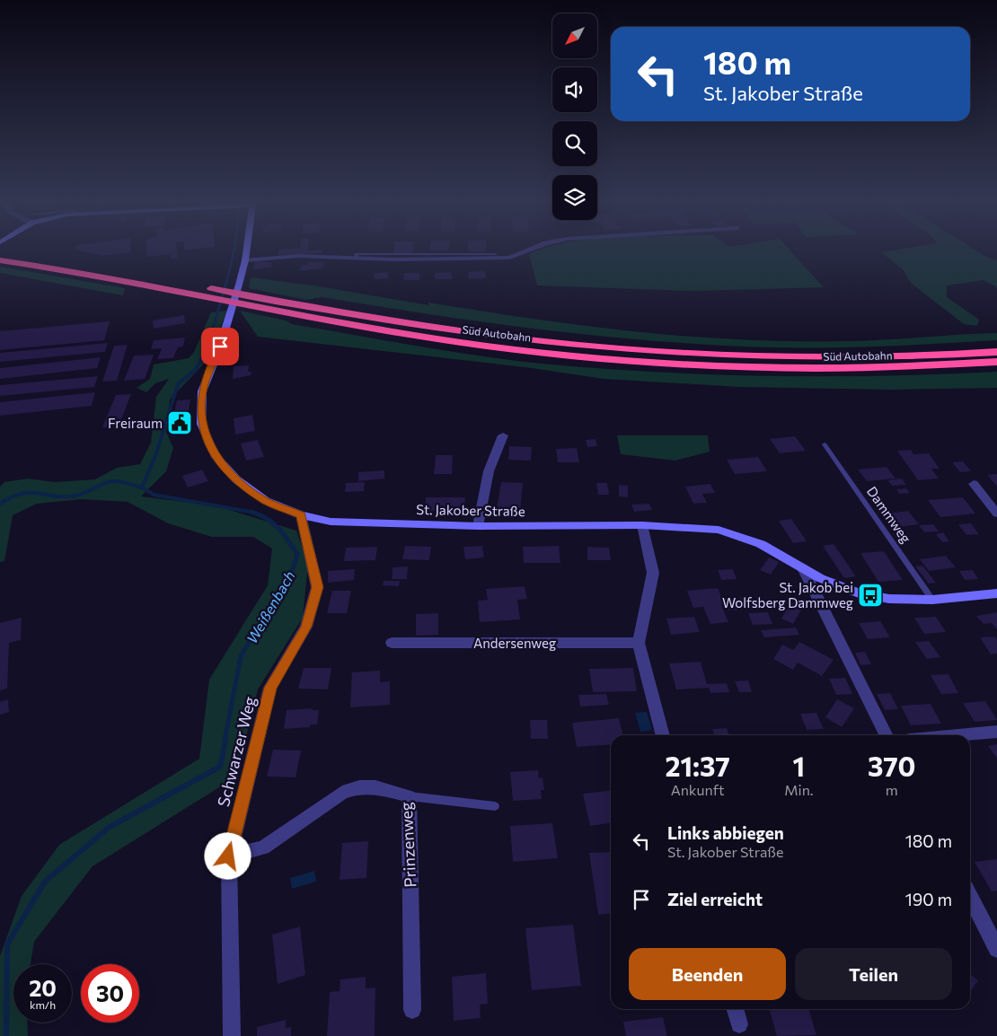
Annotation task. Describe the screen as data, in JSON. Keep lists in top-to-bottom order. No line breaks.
{"streets":{"highway":["Süd Autobahn"],"main road":["St. Jakober Straße"],"street":["Andersenweg","Schwarzer Weg","Prinzenweg"],"lane":["Dammweg"]},"crossings":[["St. Jakober Straße","Dammweg"],["St. Jakober Straße","Schwarzer Weg"],["Schwarzer Weg","Prinzenweg"]],"water":["Weißenbach"],"places":{"public building":["Freiraum"],"bus stop":["St. Jakob bei Wolfsberg Dammweg"]},"north":"bottom left","page":{"turn":["180 m","St. Jakober Straße"],"eta":["21:37","Ankunft","1","Min.","370","m"],"list":[{"name":"Links abbiegen","note":"St. Jakober Straße","value":"180 m"},{"name":"Ziel erreicht","value":"190 m"}],"buttons":["Beenden","Teilen"],"speed":"20 km/h","limit":"30"}}
